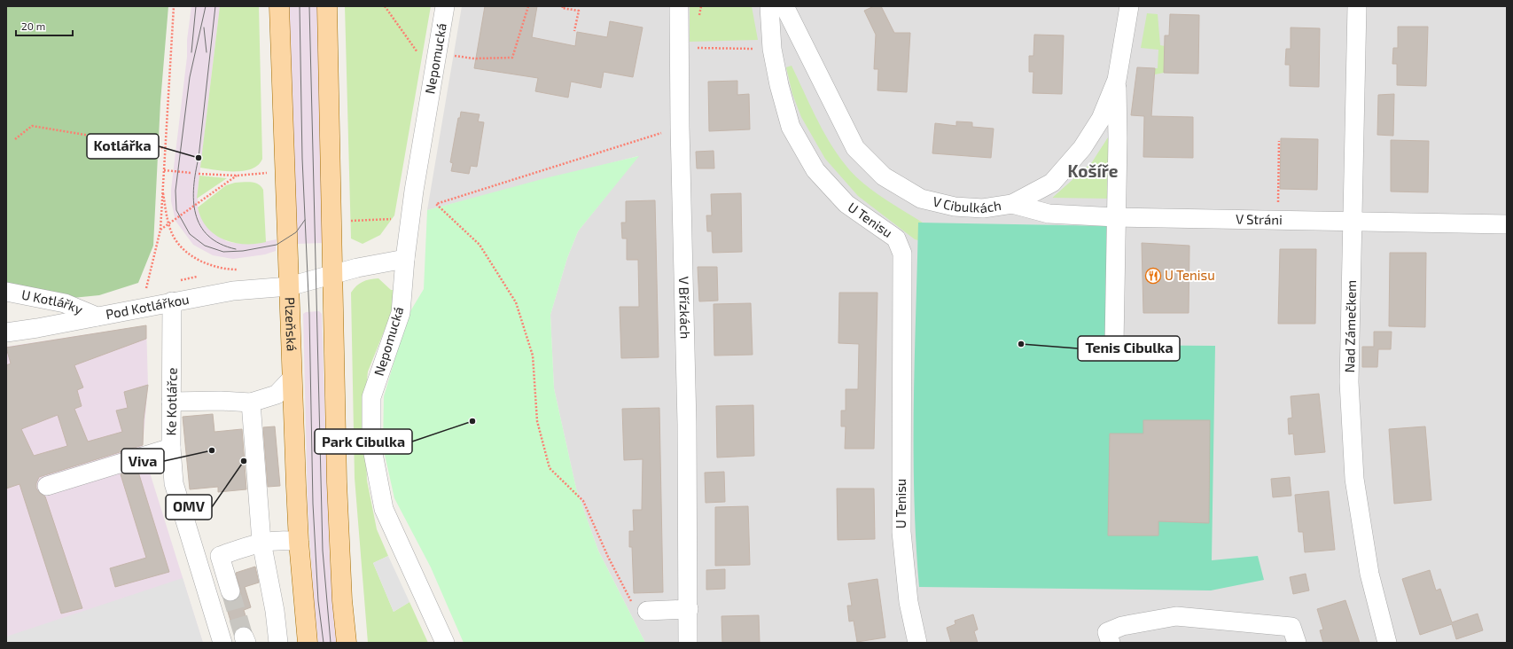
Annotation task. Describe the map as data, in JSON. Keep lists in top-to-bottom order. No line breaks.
{"streets":{"main road":["Plzeňská"],"street":["Nepomucká","V Cibulkách","U Tenisu","V Stráni","U Kotlářky","Pod Kotlářkou","V Břízkách","Nad Zámečkem","Ke Kotlářce"]},"crossings":[["Nepomucká","Pod Kotlářkou"],["V Cibulkách","V Stráni"],["V Stráni","Nad Zámečkem"],["U Kotlářky","Pod Kotlářkou"],["Pod Kotlářkou","Plzeňská"],["Pod Kotlářkou","Ke Kotlářce"]],"districts":["Košíře"],"places":{"other":["Kotlářka","Tenis Cibulka","Park Cibulka","Viva","OMV"],"restaurant":["U Tenisu"]},"scale_bar":"20 m"}
